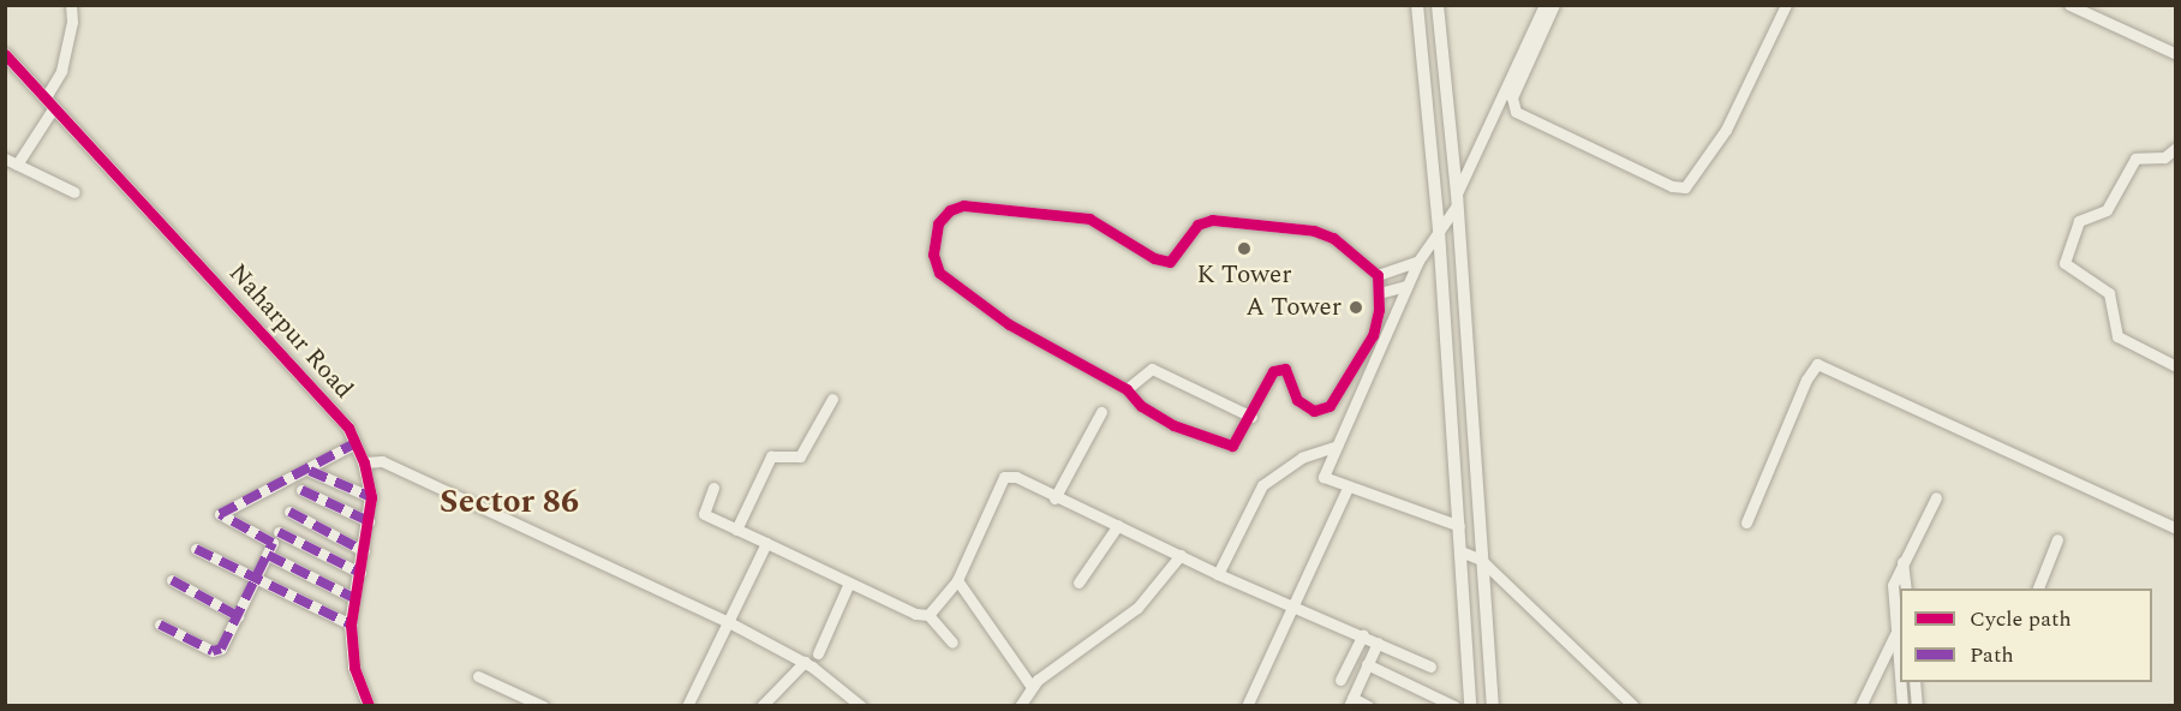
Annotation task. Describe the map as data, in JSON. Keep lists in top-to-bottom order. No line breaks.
{"streets":{"street":["Naharpur Road"]},"districts":["Sector 86"],"places":["K Tower","A Tower"],"legend":["Cycle path","Path"]}
